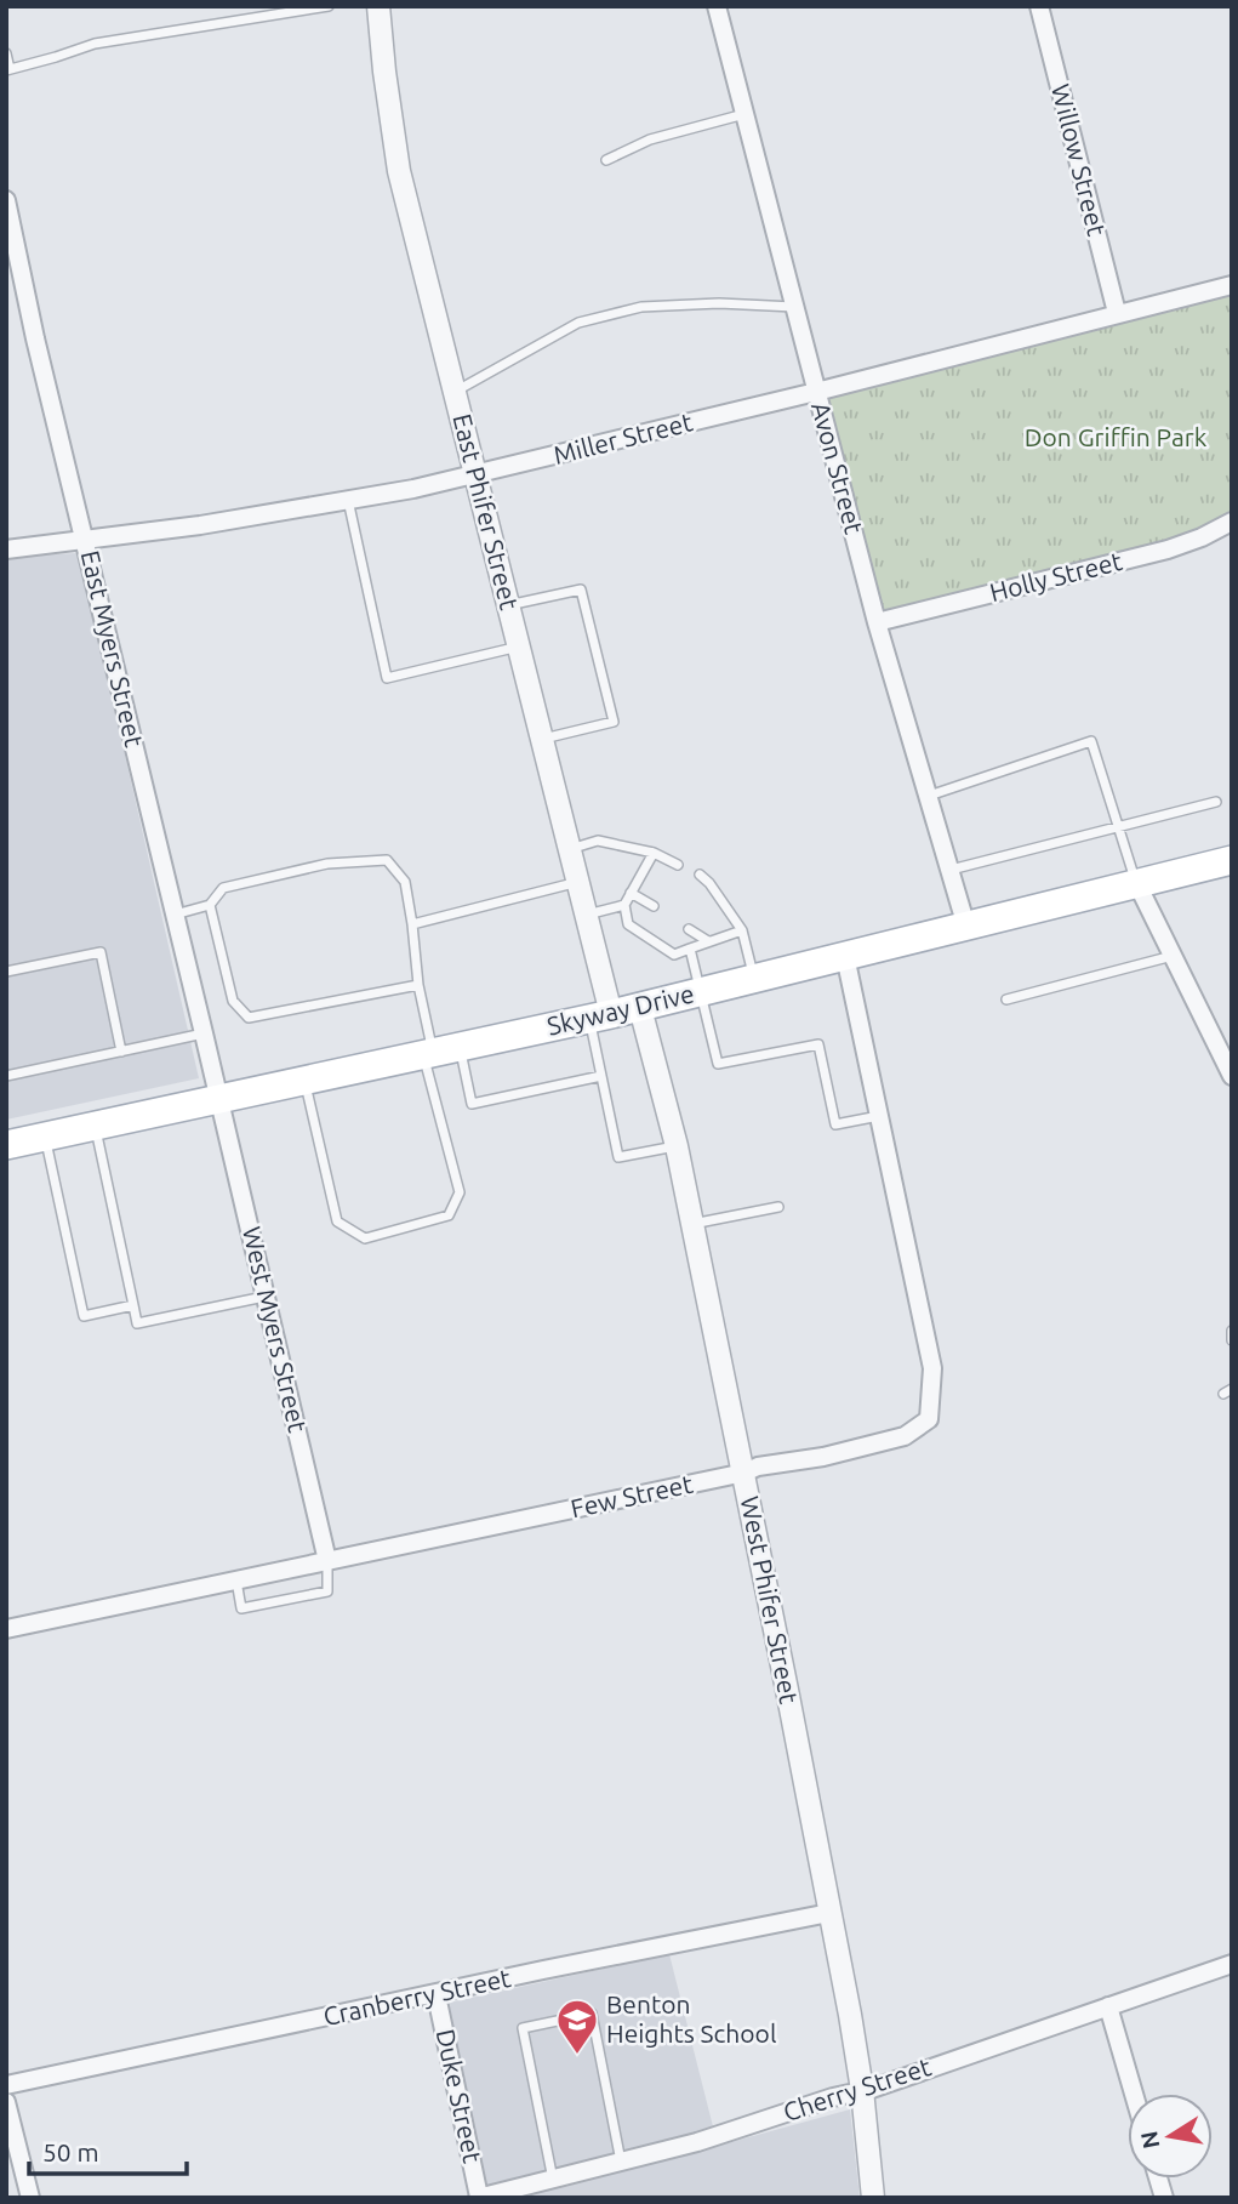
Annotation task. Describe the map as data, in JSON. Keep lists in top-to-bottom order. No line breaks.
{"streets":{"main road":["Skyway Drive"],"street":["Willow Street","Miller Street","Avon Street","East Phifer Street","Holly Street","East Myers Street","West Myers Street","Few Street","West Phifer Street","Cranberry Street","Cherry Street","Duke Street"]},"crossings":[["Willow Street","Miller Street"],["Miller Street","Avon Street"],["Miller Street","East Phifer Street"],["Miller Street","East Myers Street"],["Avon Street","Holly Street"],["Avon Street","Skyway Drive"],["East Phifer Street","Skyway Drive"],["East Myers Street","Skyway Drive"],["East Myers Street","West Myers Street"],["Skyway Drive","West Myers Street"],["Skyway Drive","Few Street"],["Skyway Drive","West Phifer Street"],["West Myers Street","Few Street"],["Few Street","West Phifer Street"],["West Phifer Street","Cranberry Street"],["West Phifer Street","Cherry Street"],["Cranberry Street","Duke Street"],["Cherry Street","Duke Street"]],"parks":["Don Griffin Park"],"places":{"school or university":["Benton Heights School"]},"scale_bar":"50 m","north":"left"}
